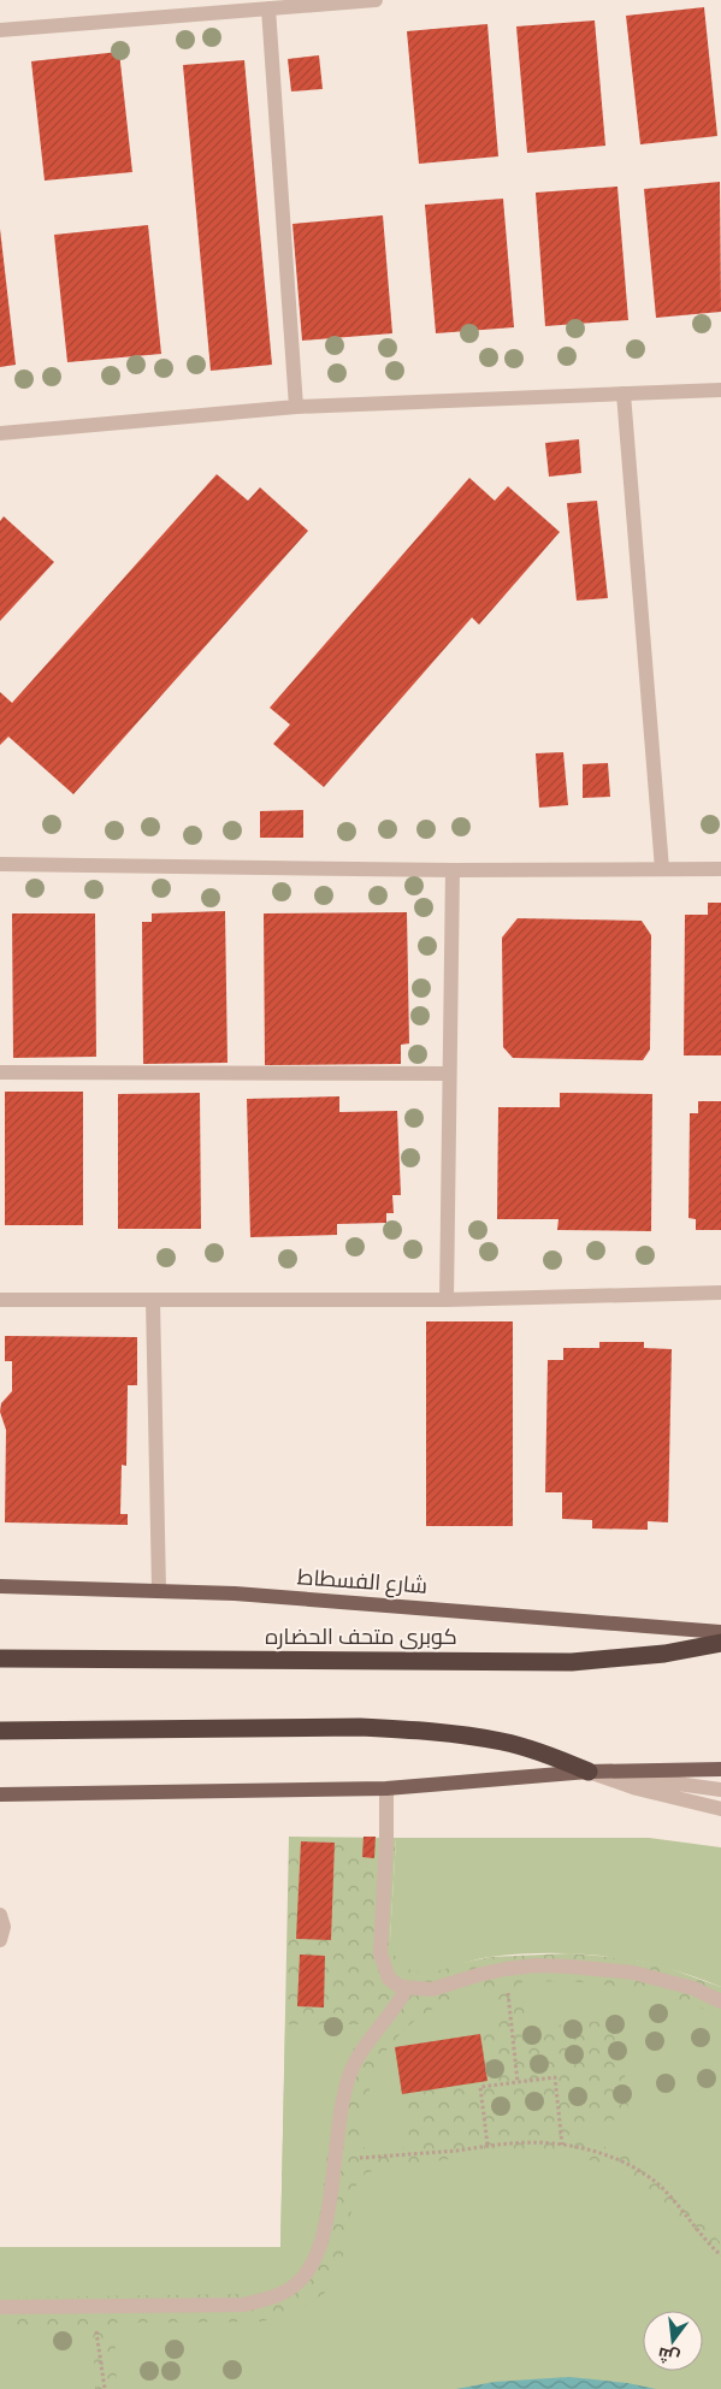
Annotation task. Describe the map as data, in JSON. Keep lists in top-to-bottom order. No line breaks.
{"streets":{"highway":["كوبرى متحف الحضاره"],"main road":["شارع الفسطاط"]},"north":"bottom"}
